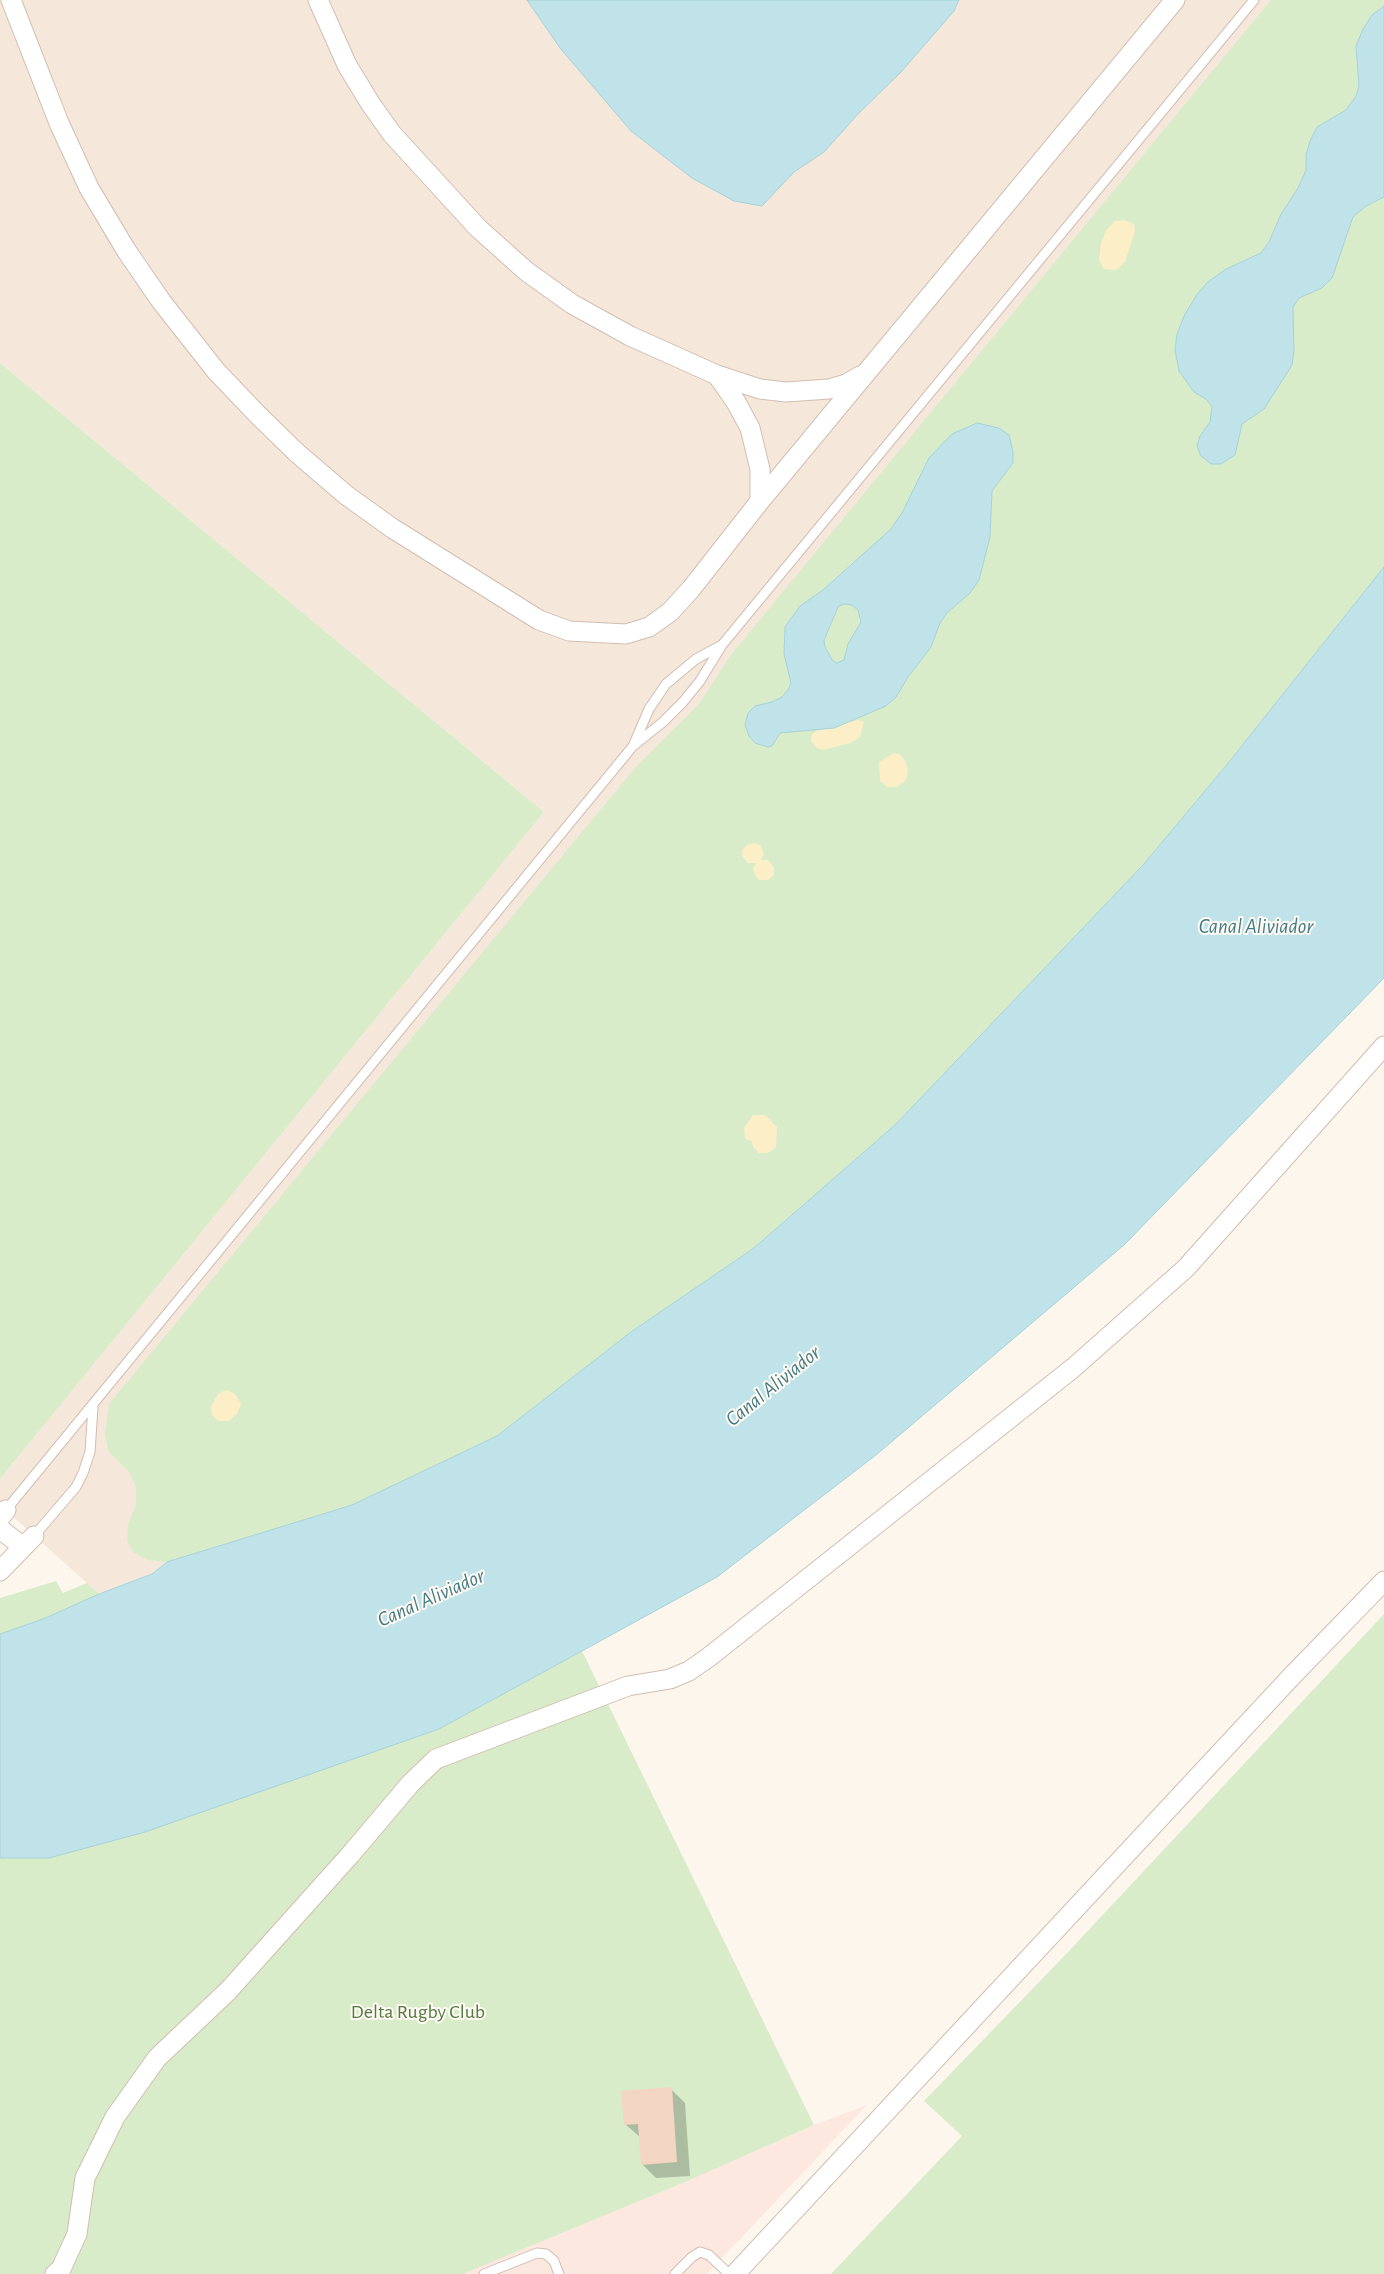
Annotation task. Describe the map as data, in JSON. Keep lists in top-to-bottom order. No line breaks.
{"water":["Canal Aliviador"],"parks":["Delta Rugby Club"]}
